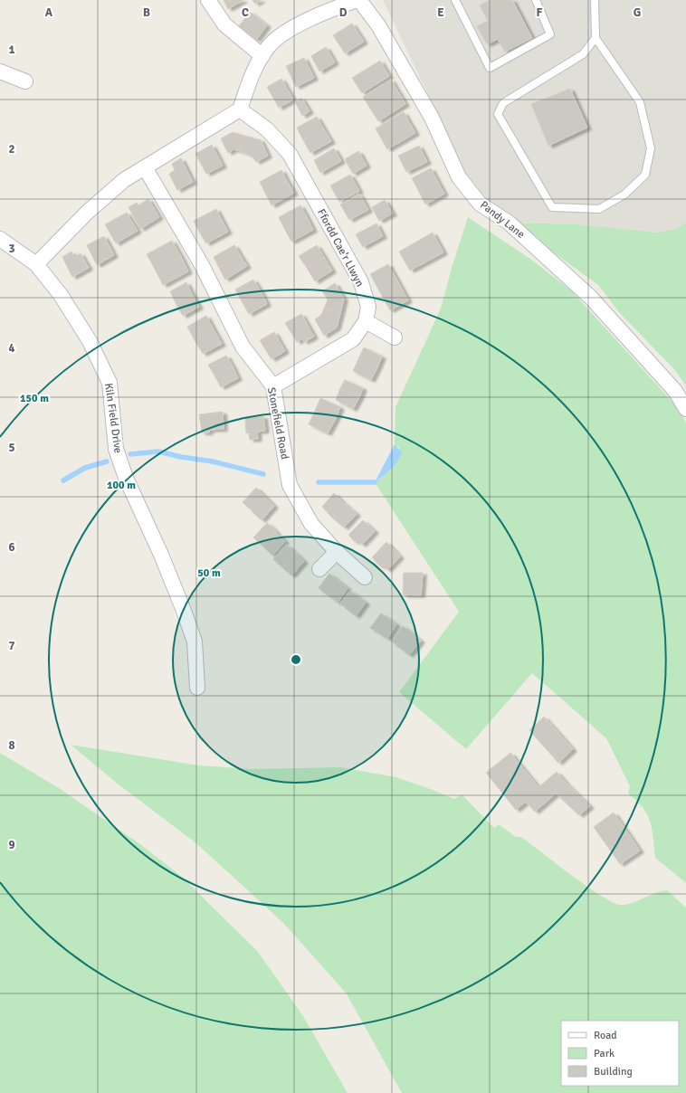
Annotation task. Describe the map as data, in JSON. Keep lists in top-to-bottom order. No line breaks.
{"streets":{"street":["Pandy Lane","Ffordd Cae'r Llwyn","Kiln Field Drive","Stonefield Road"]},"crossings":[["Ffordd Cae'r Llwyn","Stonefield Road"]],"legend":["Road","Park","Building"],"grid":{"columns":["A","B","C","D","E","F","G"],"rows":["1","2","3","4","5","6","7","8","9"]},"rings":["150 m","100 m","50 m"]}
